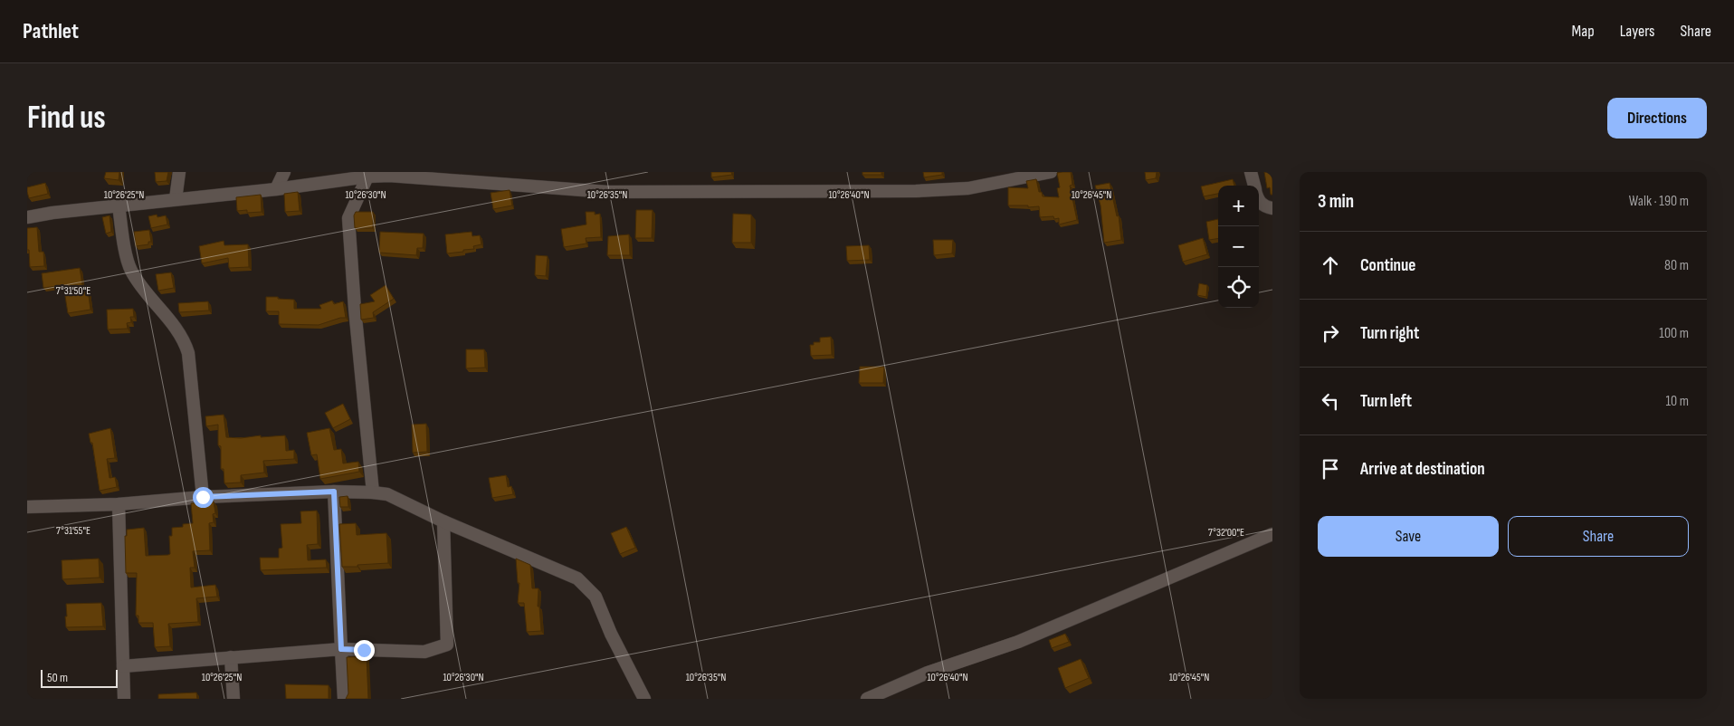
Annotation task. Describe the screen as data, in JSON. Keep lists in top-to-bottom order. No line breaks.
{"scale_bar":"50 m","page":{"header":"Pathlet","nav":["Map","Layers","Share"],"buttons":["Directions",["Save","Share"]],"title":"Find us","heading":["3 min","Walk · 190 m"],"map_buttons":["+","−"],"list":[["Continue","80 m"],["Turn right","100 m"],["Turn left","10 m"],"Arrive at destination"],"scale":"50 m"},"coordinates":["10°26'25\"N","10°26'30\"N","10°26'35\"N","10°26'40\"N","10°26'45\"N","7°31'50\"E","7°31'55\"E","7°32'00\"E"]}
